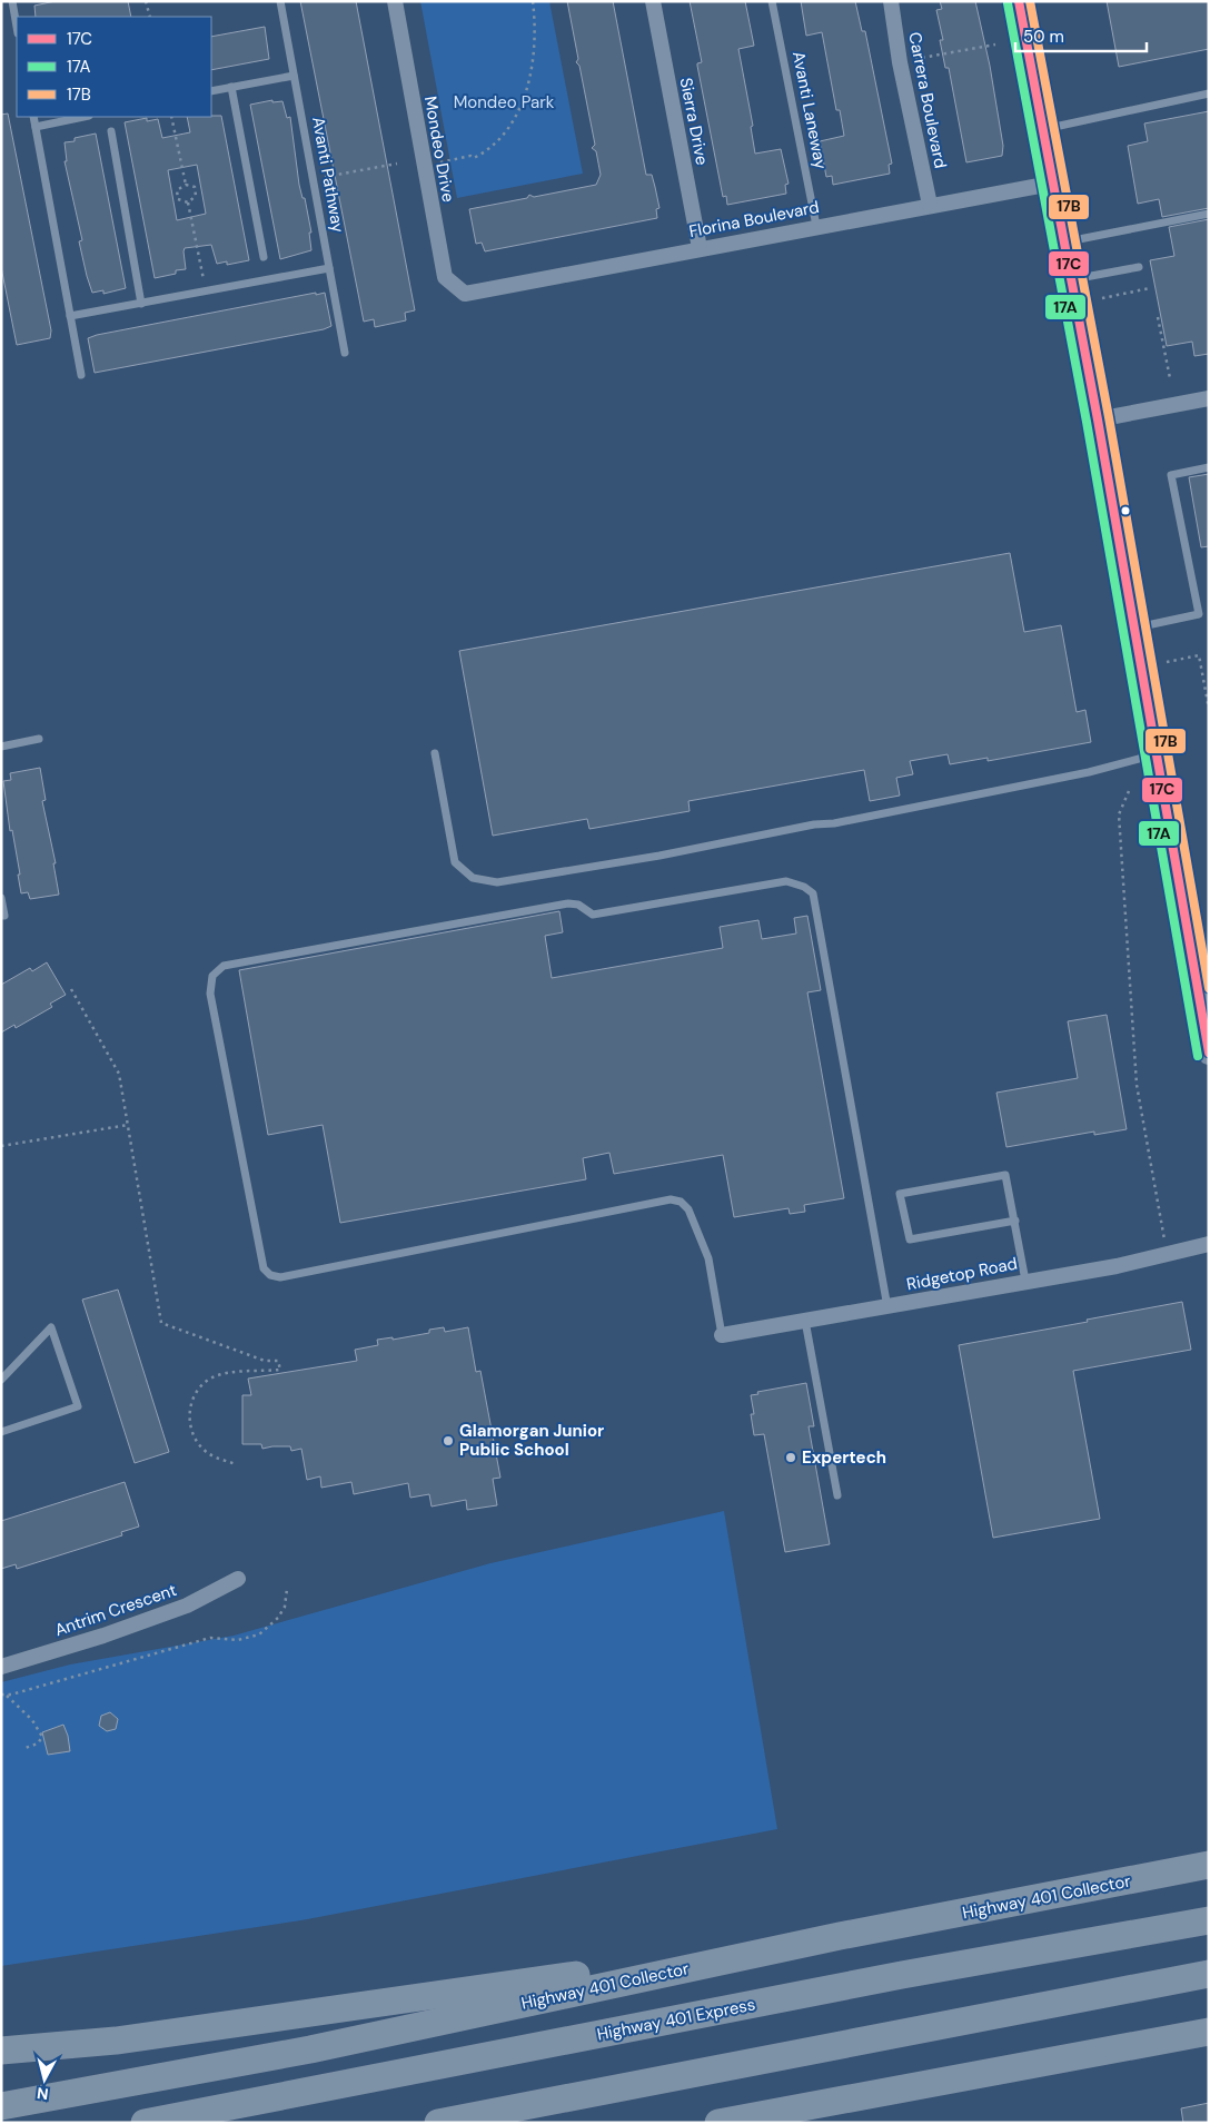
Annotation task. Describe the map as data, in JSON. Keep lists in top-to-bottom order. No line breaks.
{"streets":{"highway":["Highway 401 Collector","Highway 401 Express"],"street":["Carrera Boulevard","Sierra Drive","Mondeo Drive","Florina Boulevard","Ridgetop Road","Antrim Crescent"],"lane":["Avanti Laneway","Avanti Pathway"]},"crossings":[["Carrera Boulevard","Florina Boulevard"],["Avanti Laneway","Florina Boulevard"],["Sierra Drive","Florina Boulevard"],["Mondeo Drive","Florina Boulevard"]],"parks":["Mondeo Park"],"places":["Glamorgan Junior Public School","Expertech"],"lines":["transit line 17C","transit line 17B","transit line 17A"],"legend":["17C","17A","17B"],"scale_bar":"50 m","north":"bottom"}
